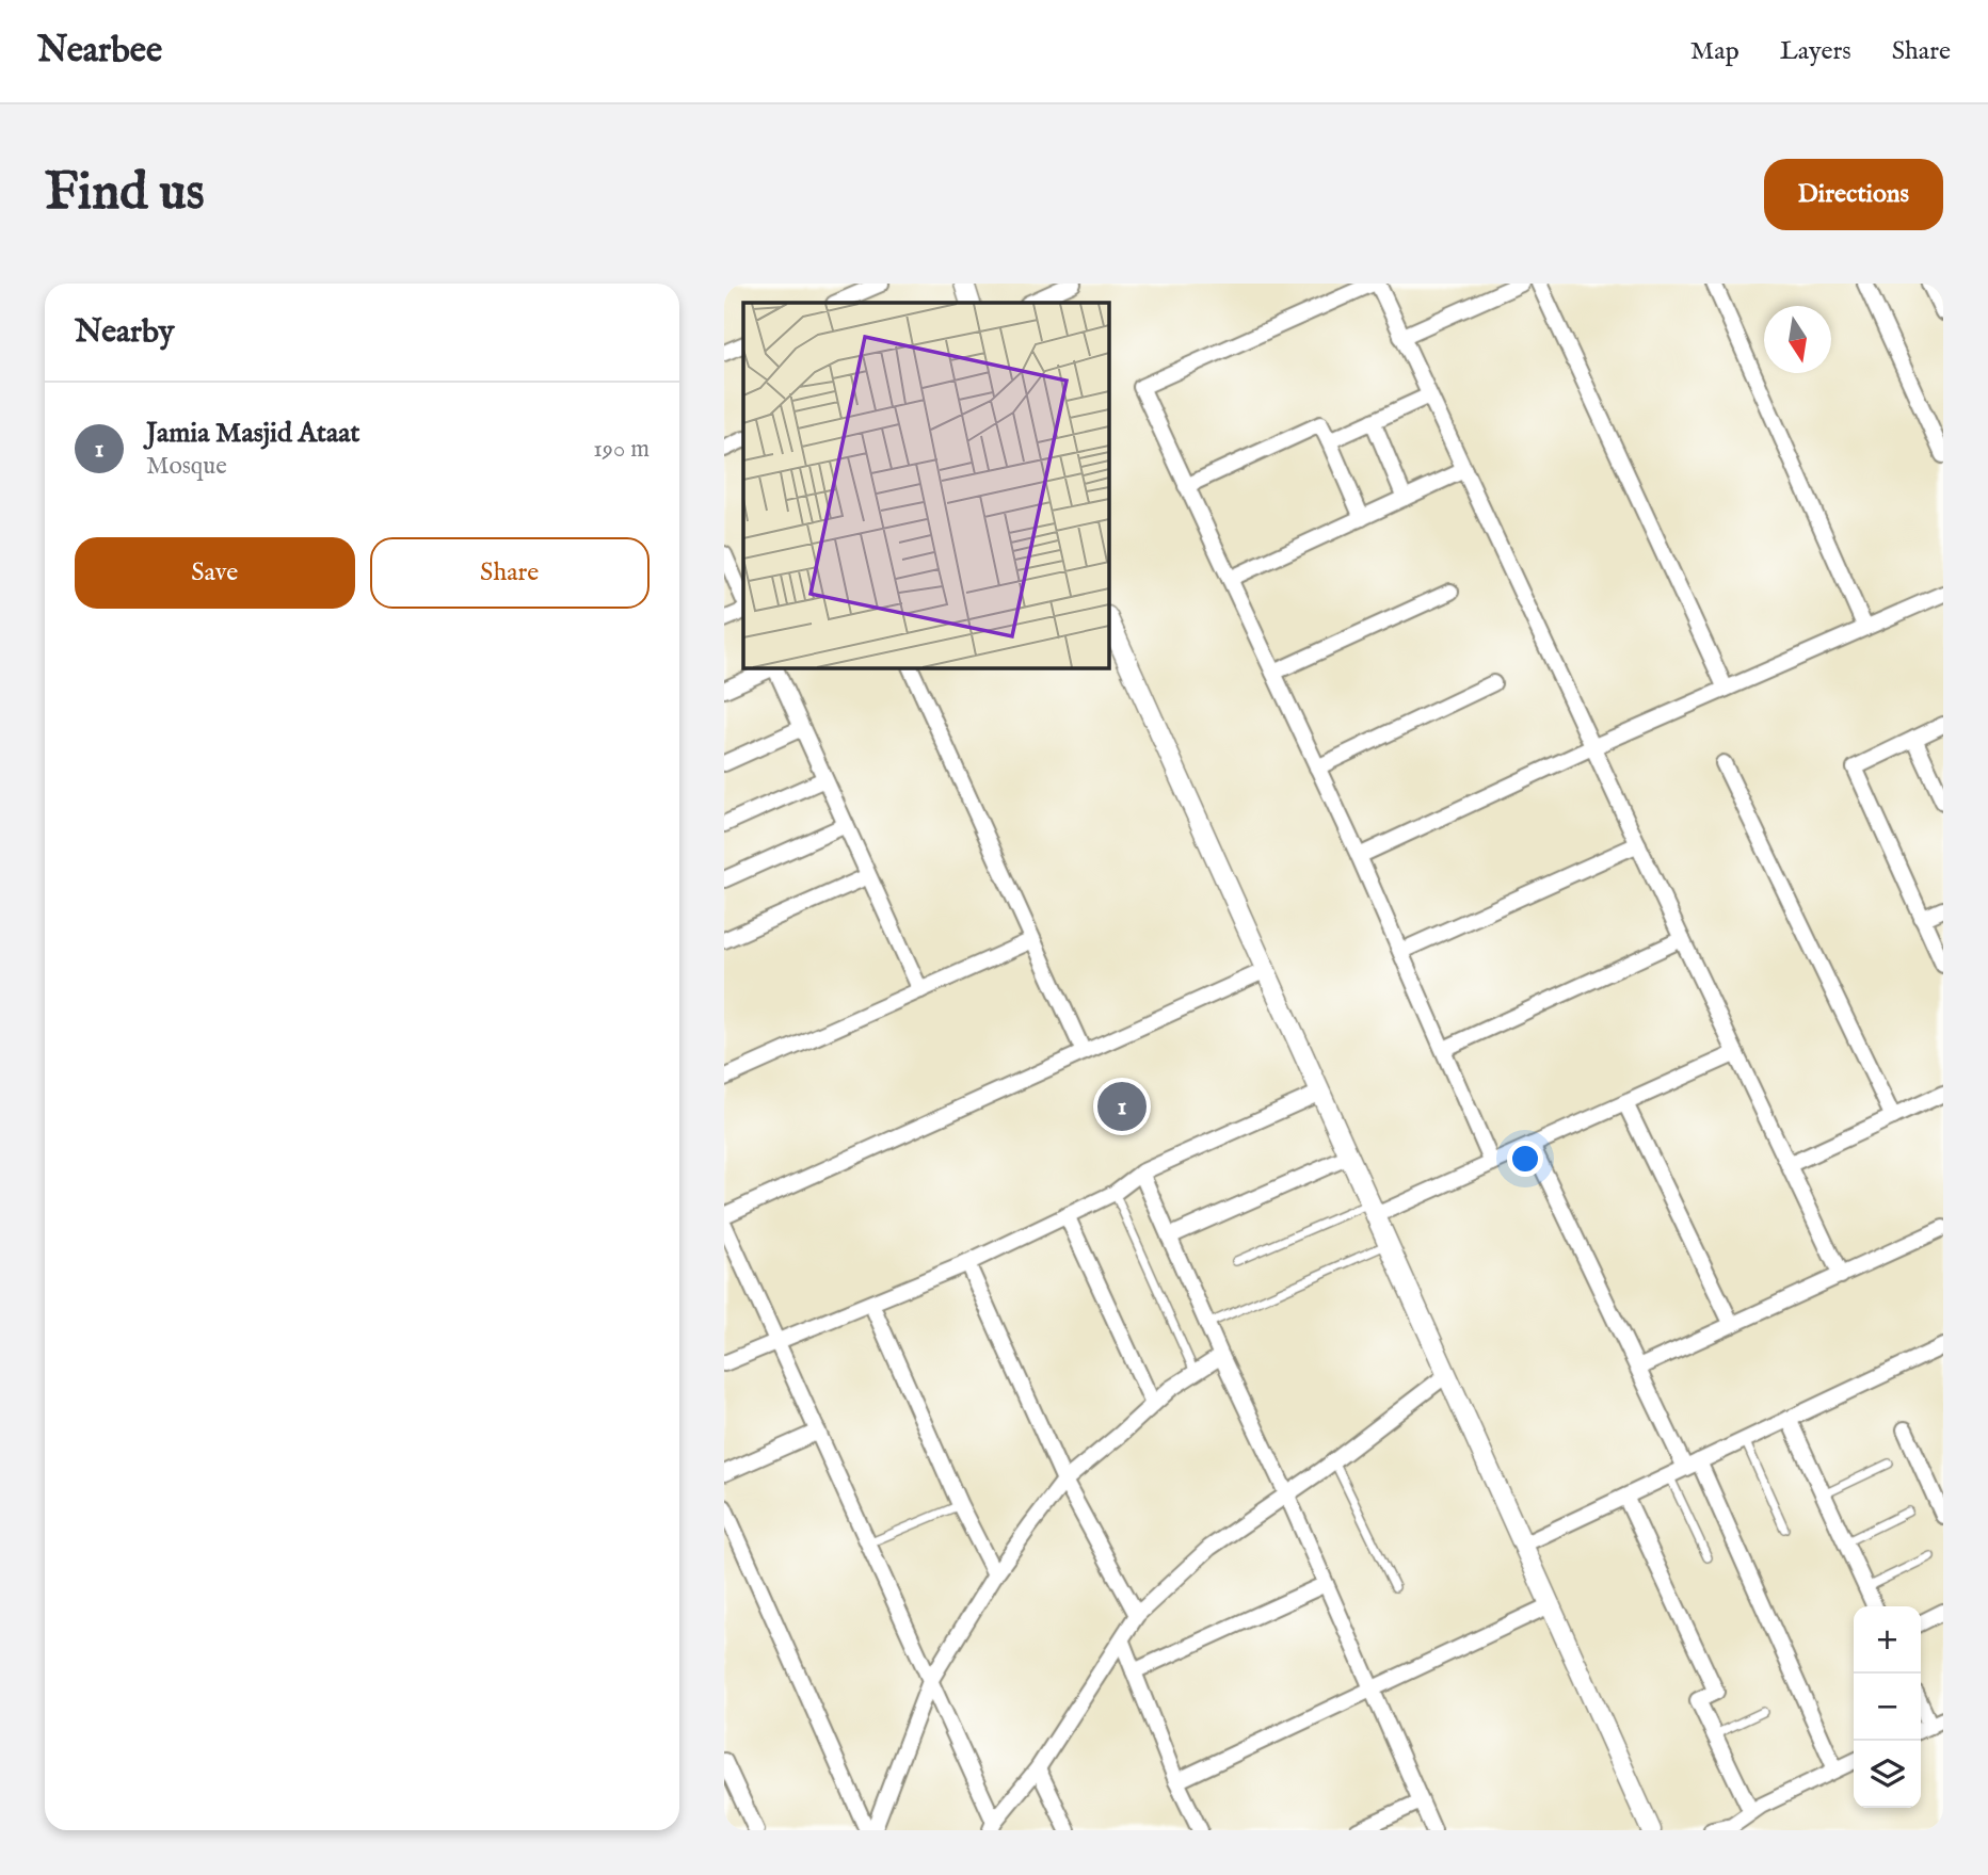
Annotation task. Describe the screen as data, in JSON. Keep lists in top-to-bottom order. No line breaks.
{"north":"bottom","page":{"header":"Nearbee","nav":["Map","Layers","Share"],"buttons":["Directions",["Save","Share"]],"title":"Find us","heading":"Nearby","list":[{"mark":"1","name":"Jamia Masjid Ataat","note":"Mosque","value":"190 m"}],"pins":"1","map_buttons":["+","−"]}}
